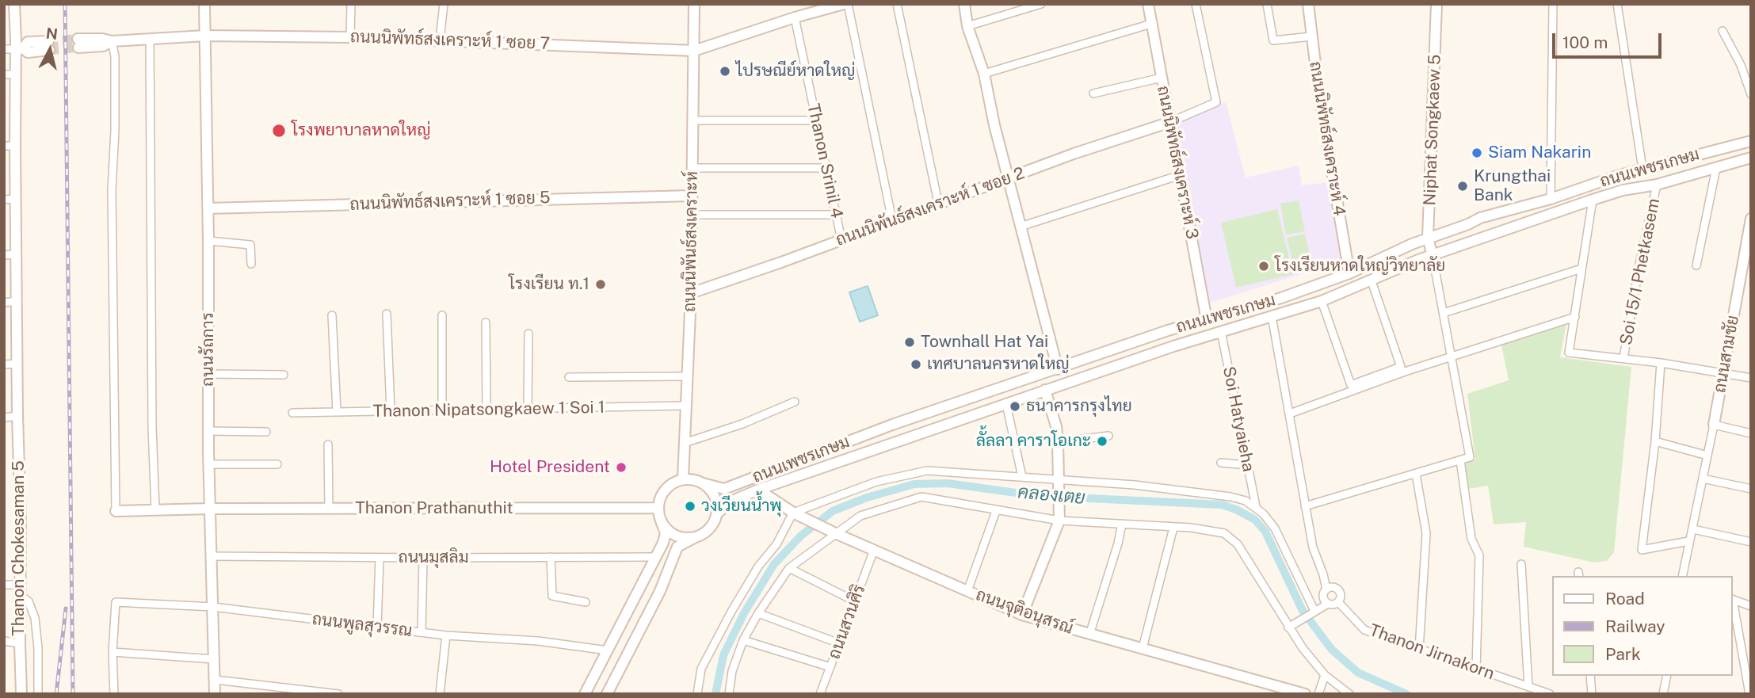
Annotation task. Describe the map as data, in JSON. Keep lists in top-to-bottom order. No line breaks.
{"streets":{"street":["ถนนนิพัทธ์สงเคราะห์ 1 ซอย 7","Niphat Songkaew 5","ถนนนิพัทธ์สงเคราะห์ 4","Thanon Srinil 4","ถนนนิพัทธ์สงเคราะห์ 3","ถนนเพชรเกษม","ถนนนิพัทธ์สงเคราะห์ 1 ซอย 5","ถนนนิพันธ์สงเคราะห์ 1 ซอย 2","ถนนนิพันธ์สงเคราะห์","Soi 15/1 Phetkasem","ถนนรัถการ","ถนนสามชัย","Thanon Nipatsongkaew 1 Soi 1","Soi Hatyaieha","Thanon Prathanuthit","Thanon Chokesaman 5","ถนนมุสลิม","ถนนจุติอนุสรณ์","ถนนสวนศิริ","ถนนพูลสุวรรณ","Thanon Jirnakorn"]},"crossings":[["ถนนนิพัทธ์สงเคราะห์ 1 ซอย 7","ถนนนิพันธ์สงเคราะห์"],["ถนนนิพัทธ์สงเคราะห์ 1 ซอย 7","ถนนรัถการ"],["Niphat Songkaew 5","ถนนเพชรเกษม"],["ถนนนิพัทธ์สงเคราะห์ 4","ถนนเพชรเกษม"],["Thanon Srinil 4","ถนนนิพันธ์สงเคราะห์ 1 ซอย 2"],["ถนนนิพัทธ์สงเคราะห์ 3","ถนนเพชรเกษม"],["ถนนนิพัทธ์สงเคราะห์ 3","ถนนนิพันธ์สงเคราะห์ 1 ซอย 2"],["ถนนเพชรเกษม","ถนนนิพันธ์สงเคราะห์"],["ถนนเพชรเกษม","Soi 15/1 Phetkasem"],["ถนนเพชรเกษม","Soi Hatyaieha"],["ถนนเพชรเกษม","Thanon Prathanuthit"],["ถนนเพชรเกษม","ถนนจุติอนุสรณ์"],["ถนนนิพัทธ์สงเคราะห์ 1 ซอย 5","ถนนนิพันธ์สงเคราะห์"],["ถนนนิพัทธ์สงเคราะห์ 1 ซอย 5","ถนนรัถการ"],["ถนนนิพันธ์สงเคราะห์ 1 ซอย 2","ถนนนิพันธ์สงเคราะห์"],["ถนนนิพันธ์สงเคราะห์","Thanon Nipatsongkaew 1 Soi 1"],["ถนนนิพันธ์สงเคราะห์","Thanon Prathanuthit"],["ถนนรัถการ","Thanon Prathanuthit"],["ถนนรัถการ","ถนนมุสลิม"],["ถนนรัถการ","ถนนพูลสุวรรณ"],["ถนนจุติอนุสรณ์","ถนนสวนศิริ"]],"water":["คลองเตย"],"places":["ไปรษณีย์หาดใหญ่","โรงพยาบาลหาดใหญ่","Siam Nakarin","Krungthai Bank","โรงเรียนหาดใหญ่วิทยาลัย","โรงเรียน ท.1","Townhall Hat Yai","เทศบาลนครหาดใหญ่","ธนาคารกรุงไทย","ลั้ลลา คาราโอเกะ","Hotel President","วงเวียนน้ำพุ"],"legend":["Road","Railway","Park"],"scale_bar":"100 m","north":"top"}
